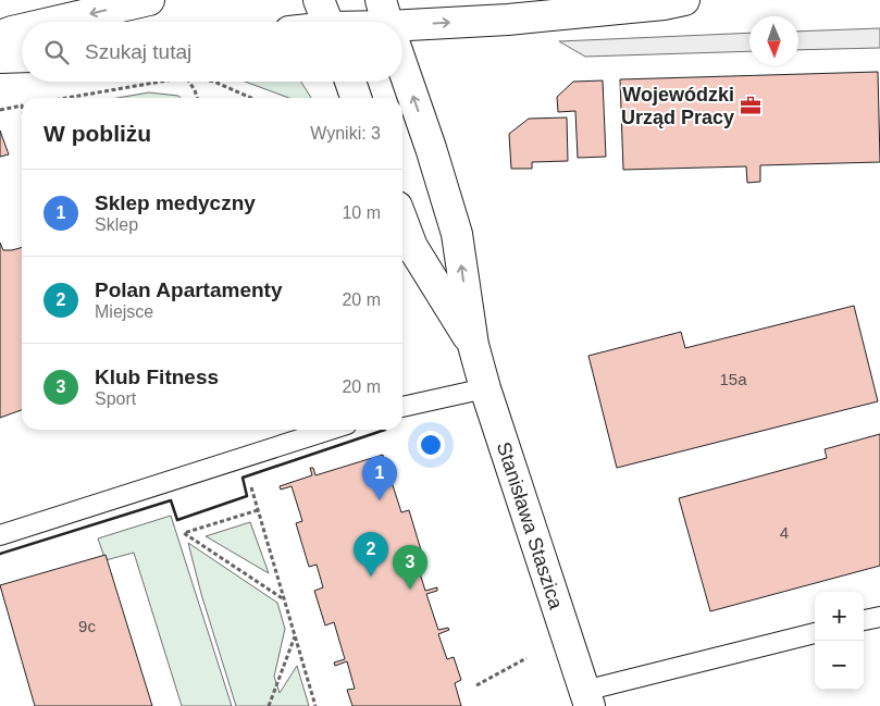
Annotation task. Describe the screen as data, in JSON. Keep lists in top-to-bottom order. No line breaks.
{"streets":{"street":["Stanisława Staszica"]},"places":{"office":["Wojewódzki Urząd Pracy"]},"house_numbers":["15a","4","9c"],"north":"bottom","page":{"search":"Szukaj tutaj","heading":["W pobliżu","Wyniki: 3"],"list":[{"mark":"1","name":"Sklep medyczny","note":"Sklep","value":"10 m"},{"mark":"2","name":"Polan Apartamenty","note":"Miejsce","value":"20 m"},{"mark":"3","name":"Klub Fitness","note":"Sport","value":"20 m"}],"pins":["1","2","3"],"map_buttons":["+","−"]}}
